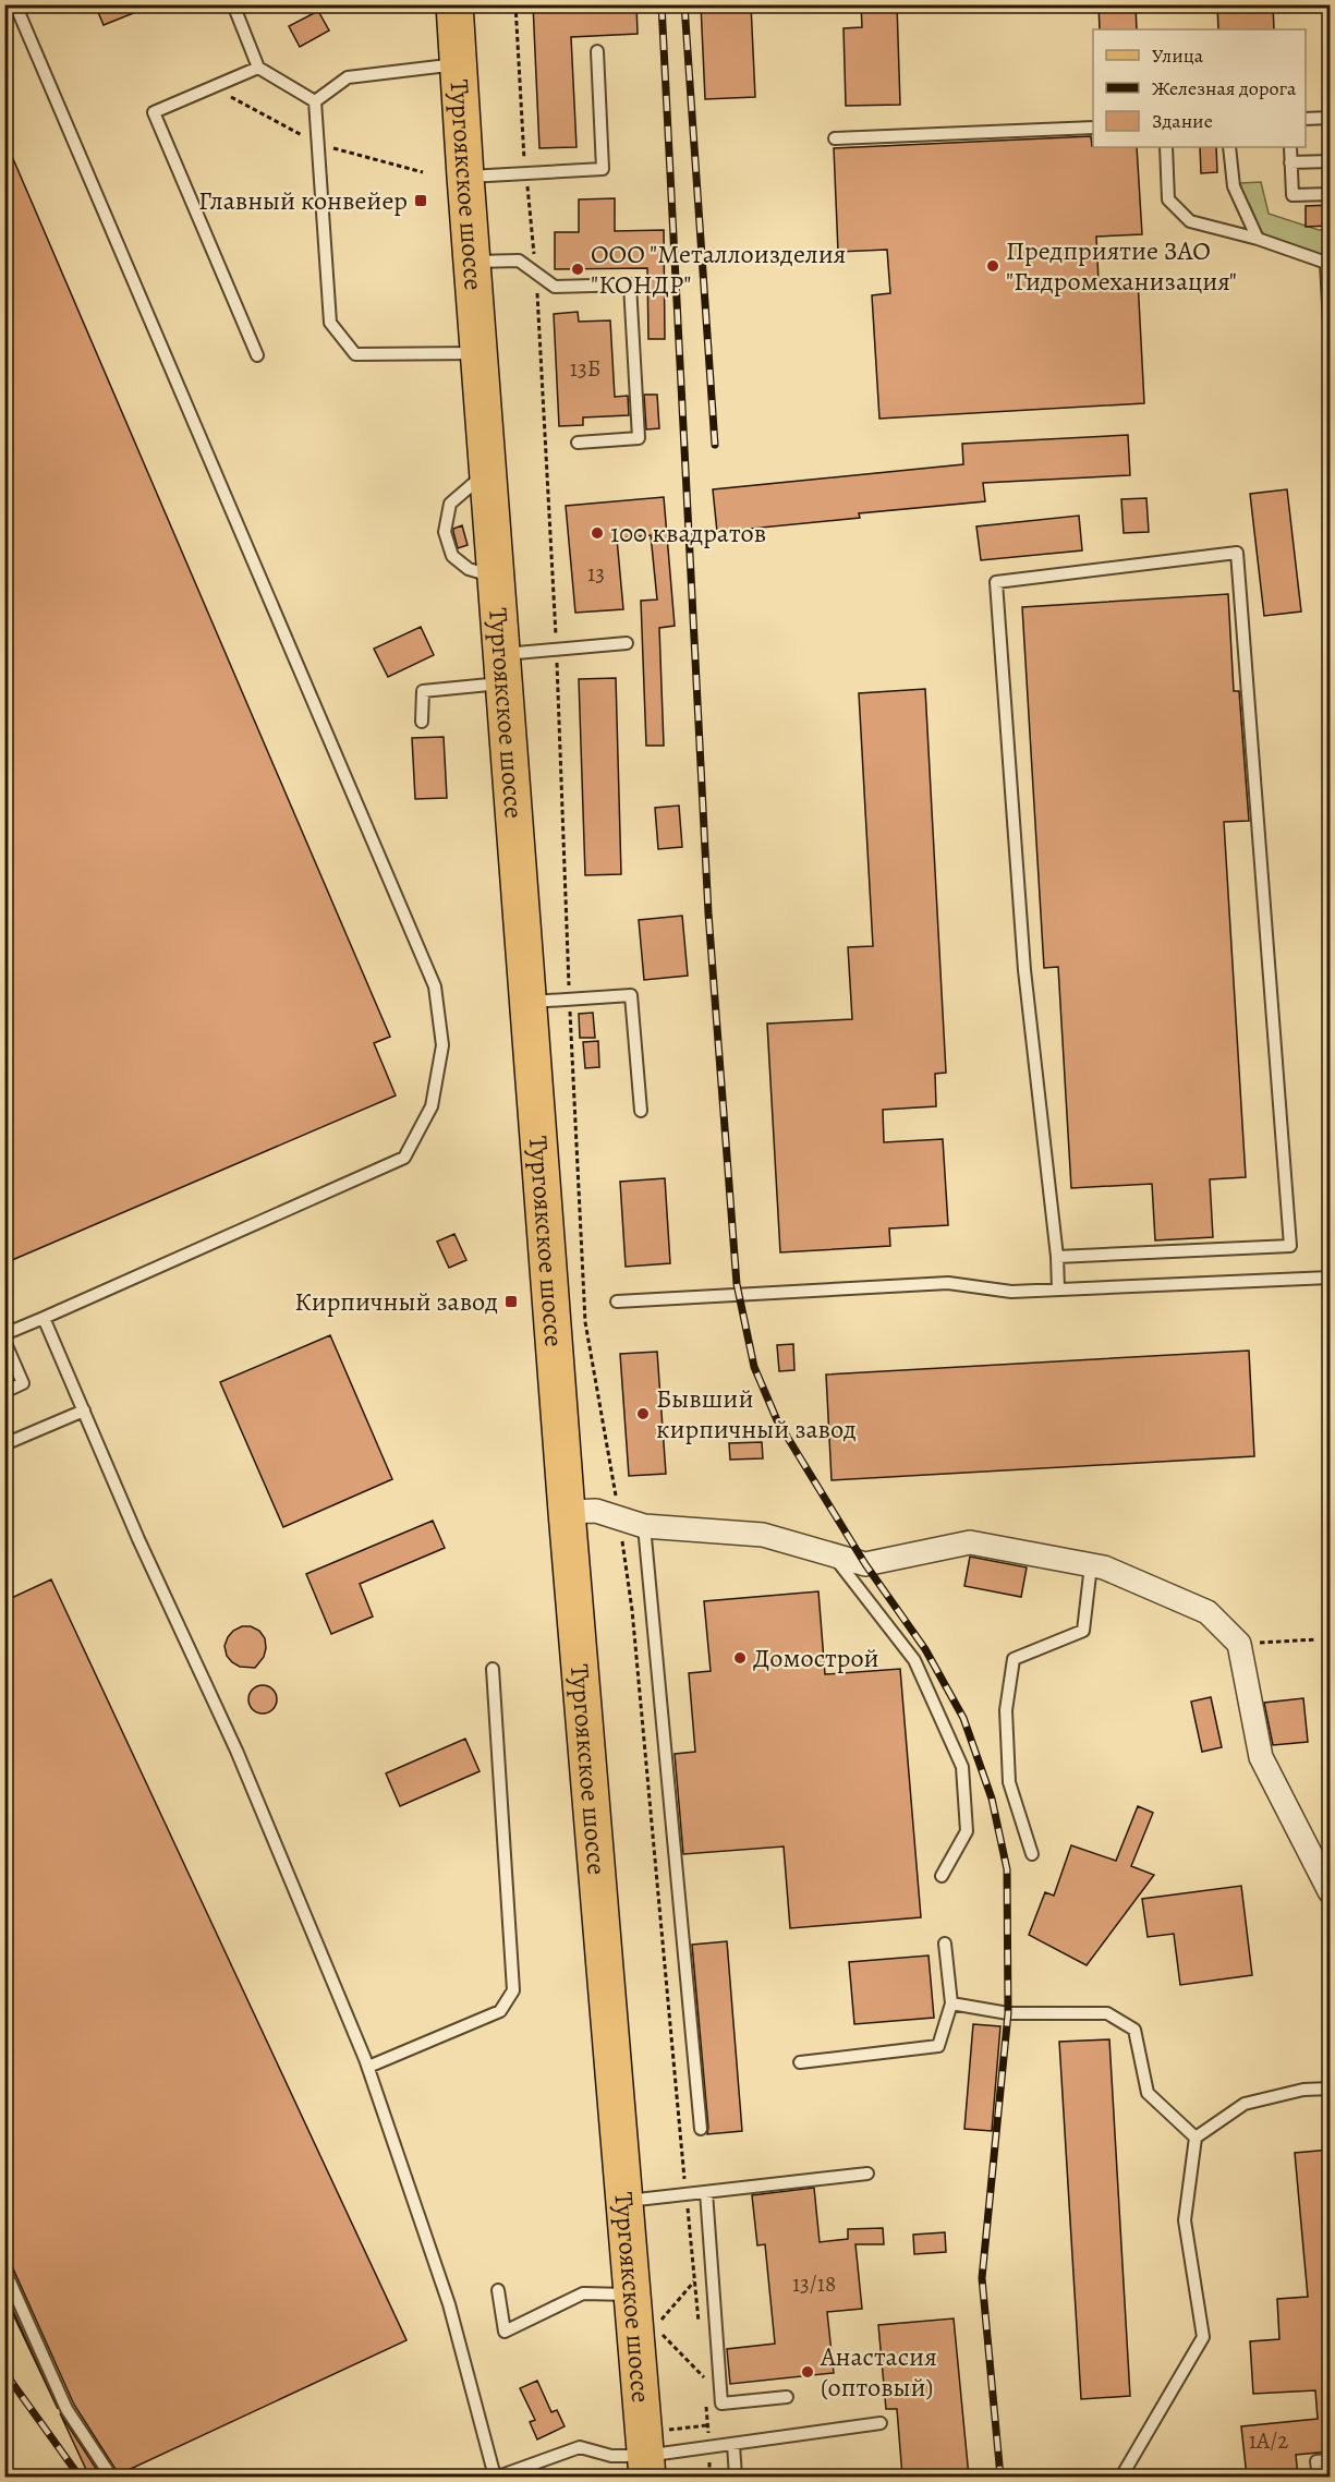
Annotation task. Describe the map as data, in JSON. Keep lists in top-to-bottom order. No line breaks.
{"streets":{"main road":["Тургоякское шоссе"]},"places":{"transit":["Главный конвейер","Кирпичный завод"],"other":["Предприятие ЗАО \"Гидромеханизация\"","ООО \"Металлоизделия \"КОНДР\"","100 квадратов","Бывший кирпичный завод","Домострой","Анастасия (оптовый)"]},"house_numbers":["13Б","13","13/18","1А/2"],"legend":["Улица","Железная дорога","Здание"]}
